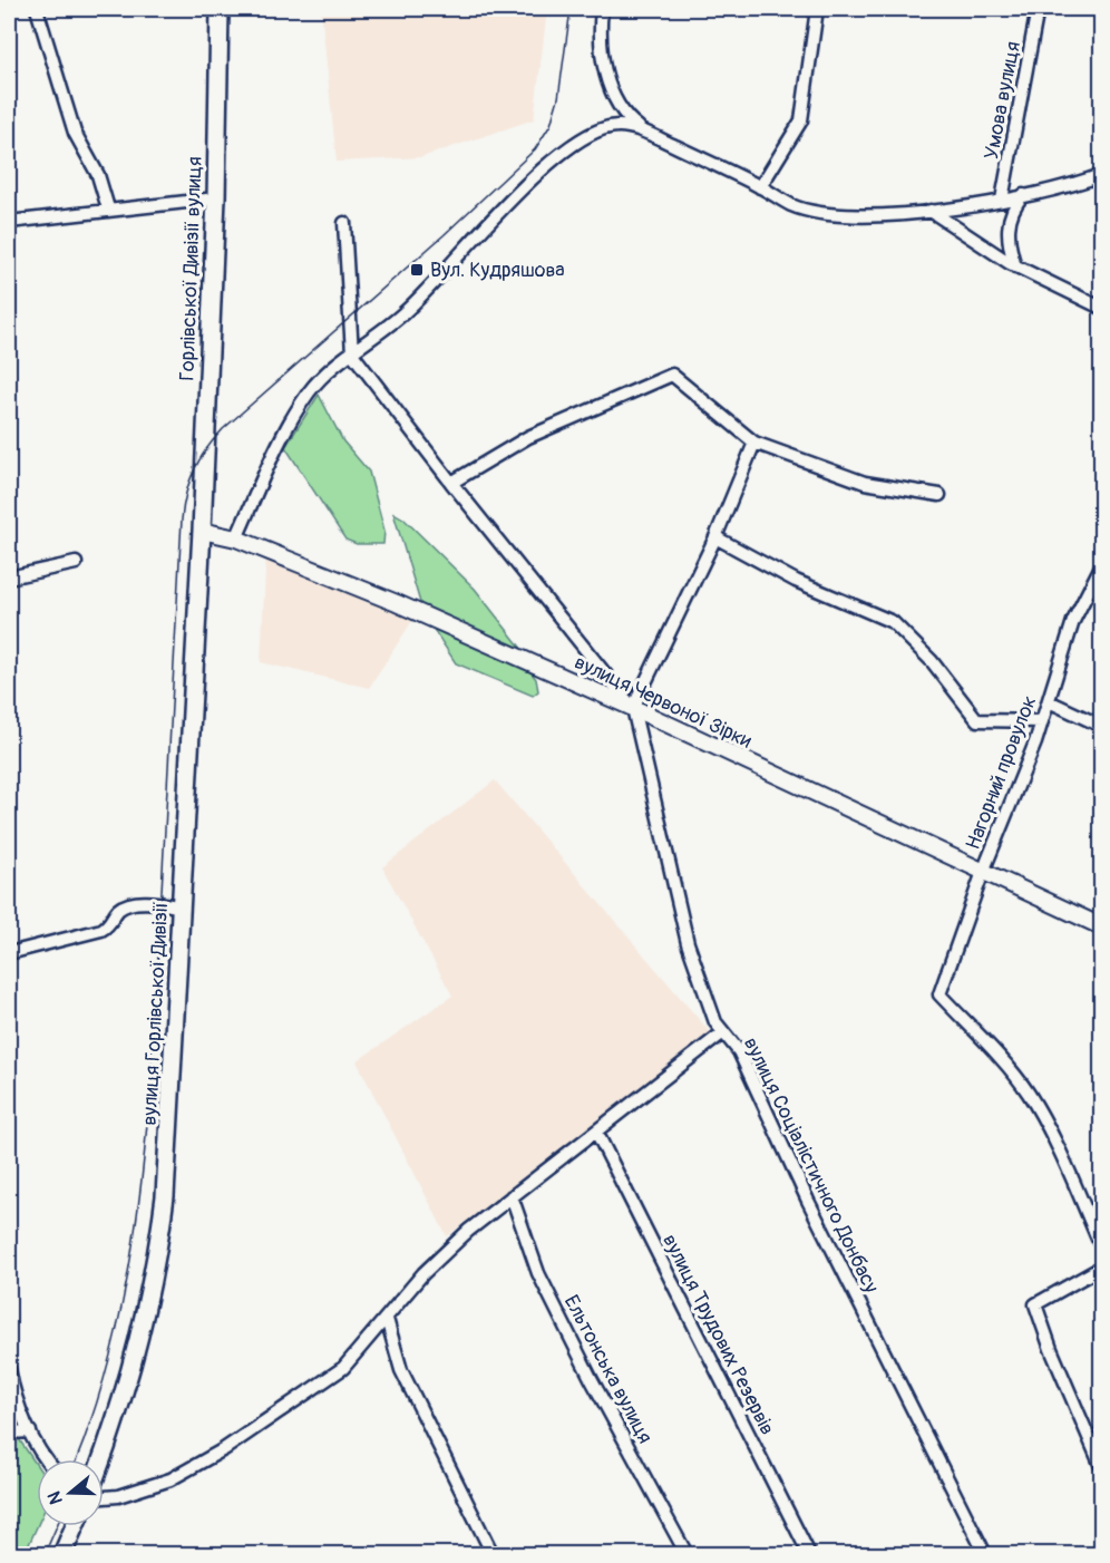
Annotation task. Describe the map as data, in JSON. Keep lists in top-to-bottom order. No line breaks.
{"streets":{"main road":["Горлівської Дивізії вулиця","вулиця Горлівської Дивізії"],"street":["Умова вулиця","вулиця Червоної Зірки","Нагорний провулок","вулиця Соціалістичного Донбасу","вулиця Трудових Резервів","Ельтонська вулиця"]},"crossings":[["Горлівської Дивізії вулиця","вулиця Червоної Зірки"],["Горлівської Дивізії вулиця","вулиця Горлівської Дивізії"],["вулиця Червоної Зірки","Нагорний провулок"],["вулиця Червоної Зірки","вулиця Горлівської Дивізії"],["вулиця Червоної Зірки","вулиця Соціалістичного Донбасу"]],"places":{"transit":["Вул. Кудряшова"]},"north":"left"}
